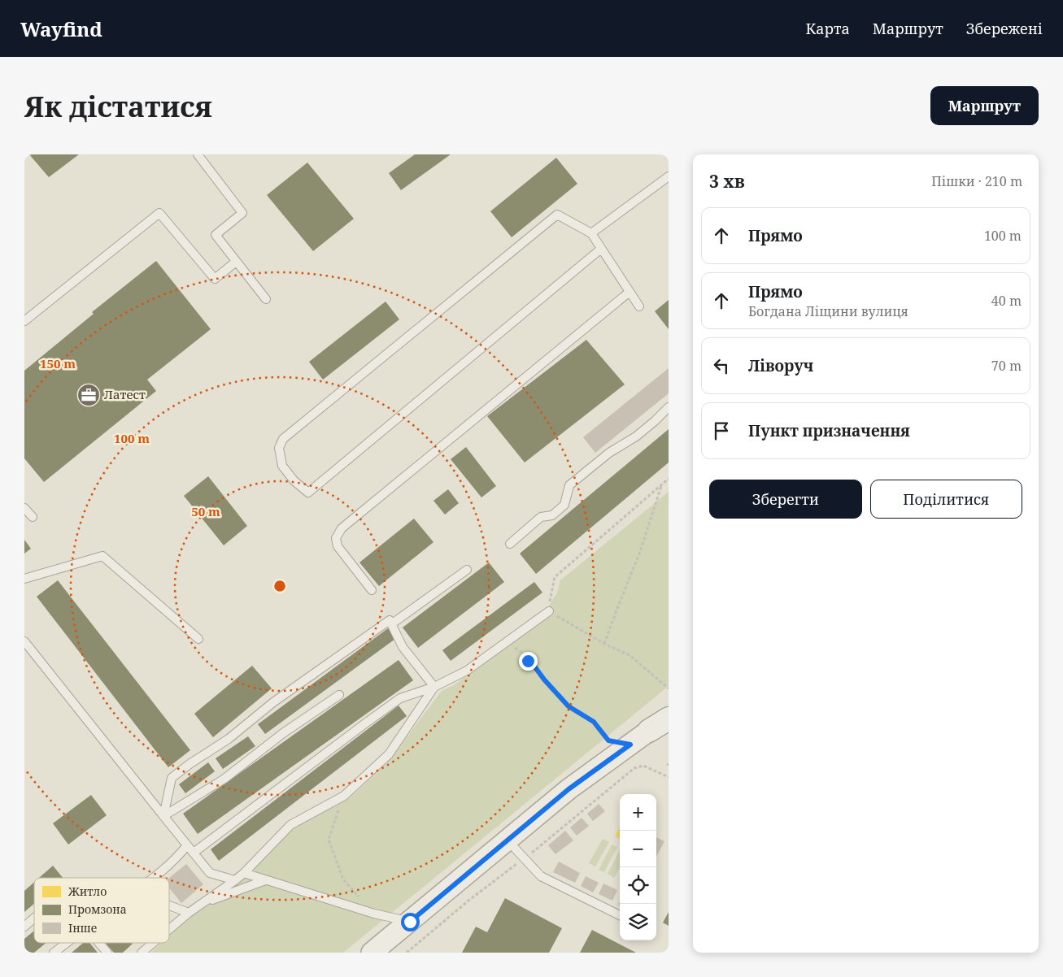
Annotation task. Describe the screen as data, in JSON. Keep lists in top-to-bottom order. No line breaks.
{"places":{"office":["Латест"]},"legend":["Житло","Промзона","Інше"],"page":{"header":"Wayfind","nav":["Карта","Маршрут","Збережені"],"buttons":["Маршрут",["Зберегти","Поділитися"]],"title":"Як дістатися","heading":["3 хв","Пішки · 210 m"],"list":[["Прямо","100 m"],["Прямо","Богдана Ліщини вулиця","40 m"],["Ліворуч","70 m"],"Пункт призначення"],"map_buttons":["+","−"]},"rings":["150 m","100 m","50 m"]}
